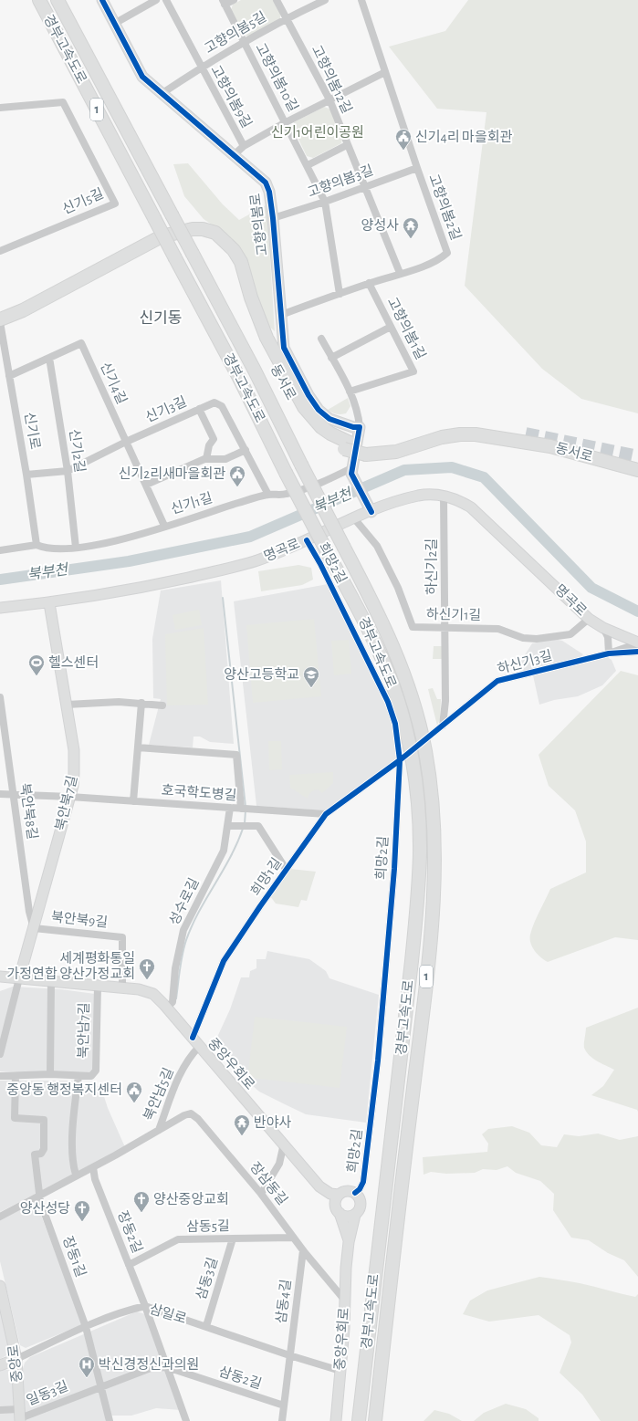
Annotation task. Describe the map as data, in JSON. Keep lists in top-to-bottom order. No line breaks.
{"streets":{"highway":["경부고속도로","1","동서로"],"main road":["고향의봄로","명곡로","북안북7길","중앙우회로","삼일로","중앙로"],"street":["고향의봄5길","고향의봄10길","고향의봄12길","고향의봄9길","고향의봄3길","신기5길","고향의봄2길","고향의봄1길","신기4길","신기3길","신기로","신기2길","신기1길","희망2길","하신기2길","하신기1길","하신기3길","호국학도병길","북안북8길","희망1길","성수로길","북안북9길","북안남7길","북안남5길","장삼동길","삼동5길","장동2길","장동1길","삼동3길","삼동4길","삼동2길","일동3길"]},"crossings":[["고향의봄5길","고향의봄10길"],["고향의봄5길","고향의봄12길"],["고향의봄5길","고향의봄9길"],["고향의봄5길","고향의봄로"],["고향의봄10길","고향의봄3길"],["고향의봄10길","고향의봄2길"],["고향의봄12길","고향의봄3길"],["고향의봄12길","고향의봄2길"],["고향의봄3길","고향의봄2길"],["고향의봄3길","고향의봄로"],["고향의봄2길","고향의봄로"],["고향의봄2길","고향의봄1길"],["신기4길","신기3길"],["신기4길","신기로"],["신기4길","신기2길"],["신기4길","신기1길"],["신기3길","신기로"],["신기3길","신기2길"],["신기3길","신기1길"],["신기로","신기1길"],["신기2길","신기1길"],["명곡로","희망2길"],["명곡로","하신기2길"],["명곡로","하신기1길"],["명곡로","북안북7길"],["희망2길","희망1길"],["희망2길","중앙우회로"],["하신기2길","하신기1길"],["하신기2길","하신기3길"],["호국학도병길","북안북7길"],["호국학도병길","북안북8길"],["호국학도병길","희망1길"],["호국학도병길","성수로길"],["북안북7길","북안북8길"],["북안북7길","북안북9길"],["북안북7길","중앙우회로"],["북안북8길","북안북9길"],["희망1길","중앙우회로"],["희망1길","북안남5길"],["성수로길","중앙우회로"],["북안북9길","중앙우회로"],["북안남7길","중앙우회로"],["북안남7길","장동1길"],["중앙우회로","북안남5길"],["중앙우회로","장삼동길"],["중앙우회로","삼일로"],["북안남5길","장삼동길"],["북안남5길","장동2길"],["북안남5길","장동1길"],["장삼동길","삼동5길"],["장삼동길","삼동4길"],["삼동5길","장동2길"],["삼동5길","삼동3길"],["장동2길","삼일로"],["장동2길","삼동2길"],["장동2길","일동3길"],["장동1길","삼일로"],["장동1길","일동3길"],["삼동3길","삼일로"],["삼동4길","삼일로"],["삼동4길","삼동2길"],["삼일로","중앙로"],["중앙로","일동3길"],["삼동2길","일동3길"]],"districts":["신기동"],"water":["북부천"],"parks":["신기1어린이공원"],"places":{"public building":["신기4리 마을회관","신기2리새마을회관","중앙동 행정복지센터"],"temple":["양성사","반야사"],"sports":["헬스센터"],"school or university":["양산고등학교"],"church":["세계평화통일 가정연합 양산가정교회","양산중앙교회","양산성당"],"hospital":["박신경정신과의원"]}}
